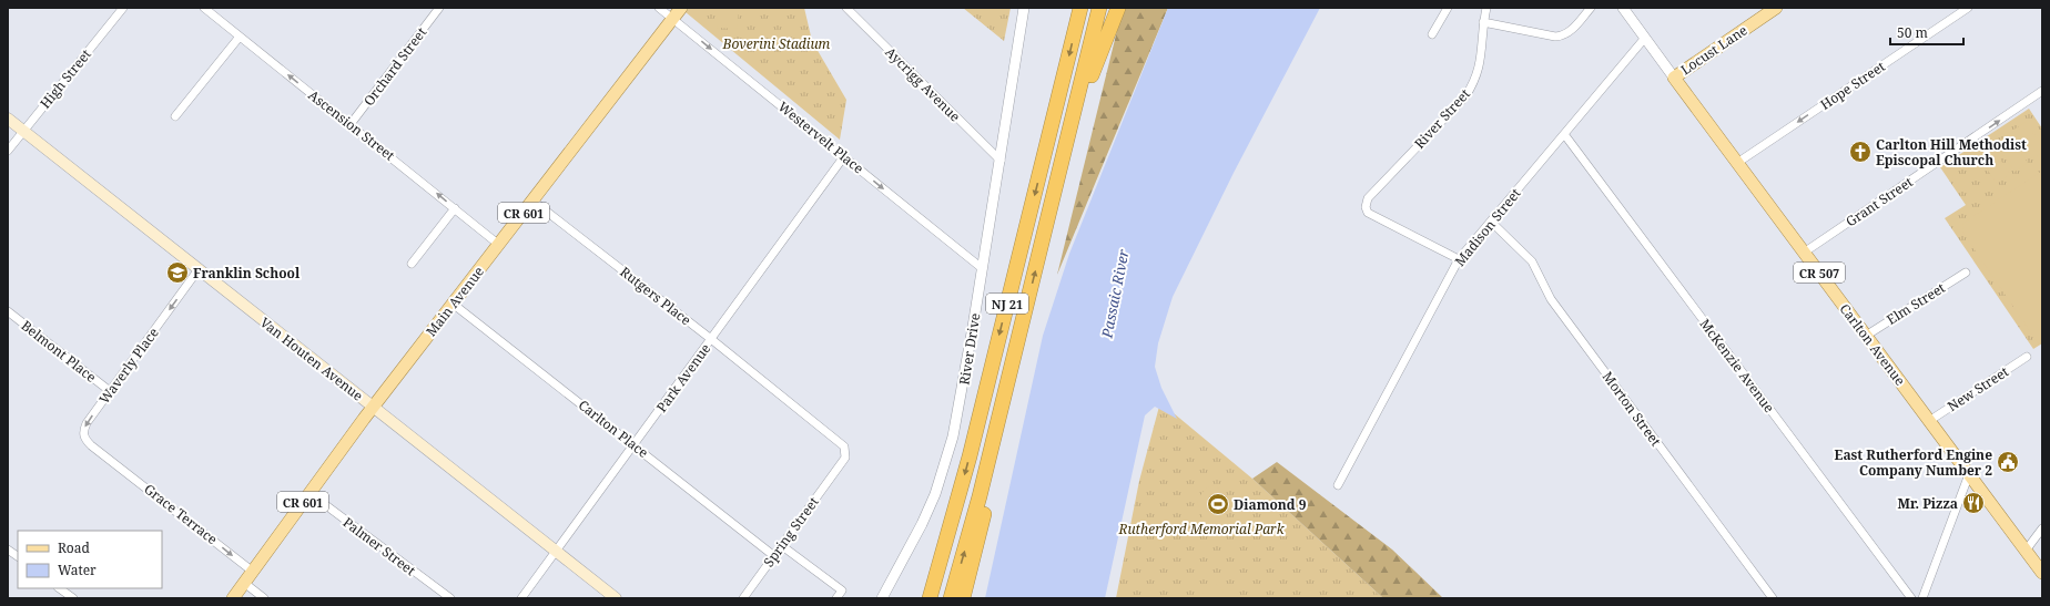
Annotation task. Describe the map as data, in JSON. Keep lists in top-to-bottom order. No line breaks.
{"streets":{"highway":["NJ 21"],"main road":["Locust Lane","CR 601","CR 507","Main Avenue","Carlton Avenue","Van Houten Avenue"],"street":["Orchard Street","High Street","Aycrigg Avenue","Hope Street","River Street","Ascension Street","Westervelt Place","Grant Street","Madison Street","Rutgers Place","Elm Street","River Drive","Belmont Place","Waverly Place","McKenzie Avenue","Park Avenue","New Street","Morton Street","Carlton Place","Grace Terrace","Spring Street","Palmer Street"]},"crossings":[["Locust Lane","Carlton Avenue"],["Orchard Street","Ascension Street"],["High Street","Van Houten Avenue"],["Aycrigg Avenue","River Drive"],["Hope Street","Carlton Avenue"],["River Street","Madison Street"],["Ascension Street","Main Avenue"],["Westervelt Place","Main Avenue"],["Westervelt Place","River Drive"],["Westervelt Place","Park Avenue"],["Grant Street","Carlton Avenue"],["Madison Street","Carlton Avenue"],["Madison Street","McKenzie Avenue"],["Madison Street","Morton Street"],["Rutgers Place","Main Avenue"],["Rutgers Place","Park Avenue"],["Rutgers Place","Spring Street"],["Main Avenue","Van Houten Avenue"],["Main Avenue","Carlton Place"],["Main Avenue","Grace Terrace"],["Main Avenue","Palmer Street"],["Elm Street","Carlton Avenue"],["Carlton Avenue","New Street"],["Belmont Place","Waverly Place"],["Van Houten Avenue","Waverly Place"],["Van Houten Avenue","Park Avenue"],["Waverly Place","Grace Terrace"],["Park Avenue","Carlton Place"],["Carlton Place","Spring Street"]],"one_way":["Hope Street","Ascension Street","Westervelt Place","Grant Street","Waverly Place","Grace Terrace"],"water":["Passaic River"],"parks":["Boverini Stadium","Rutherford Memorial Park"],"places":{"church":["Carlton Hill Methodist Episcopal Church"],"school or university":["Franklin School"],"public building":["East Rutherford Engine Company Number 2"],"restaurant":["Mr. Pizza"],"sports":["Diamond 9"]},"legend":["Road","Water"],"scale_bar":"50 m"}
